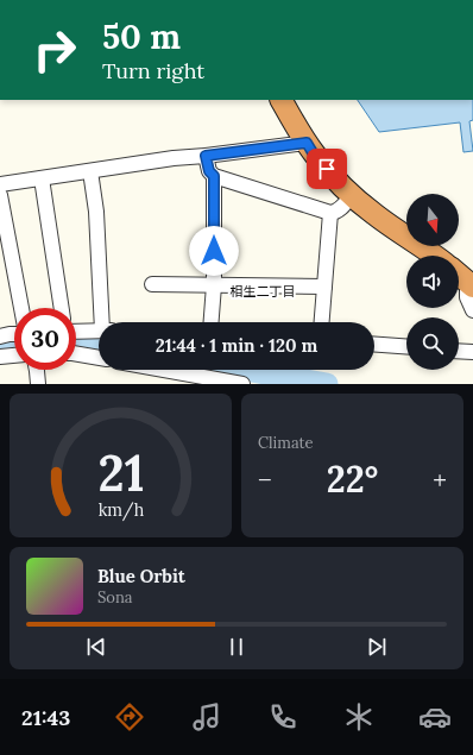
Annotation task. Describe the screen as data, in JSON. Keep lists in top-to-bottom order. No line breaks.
{"districts":["相生二丁目"],"north":"bottom","page":{"turn":["50 m","Turn right"],"limit":"30","trip":"21:44 · 1 min · 120 m","tile":"Climate","heat":["−","22°","+"],"song":["Blue Orbit","Sona"],"tabs":"21:43","gauge":["21","km/h"]}}
